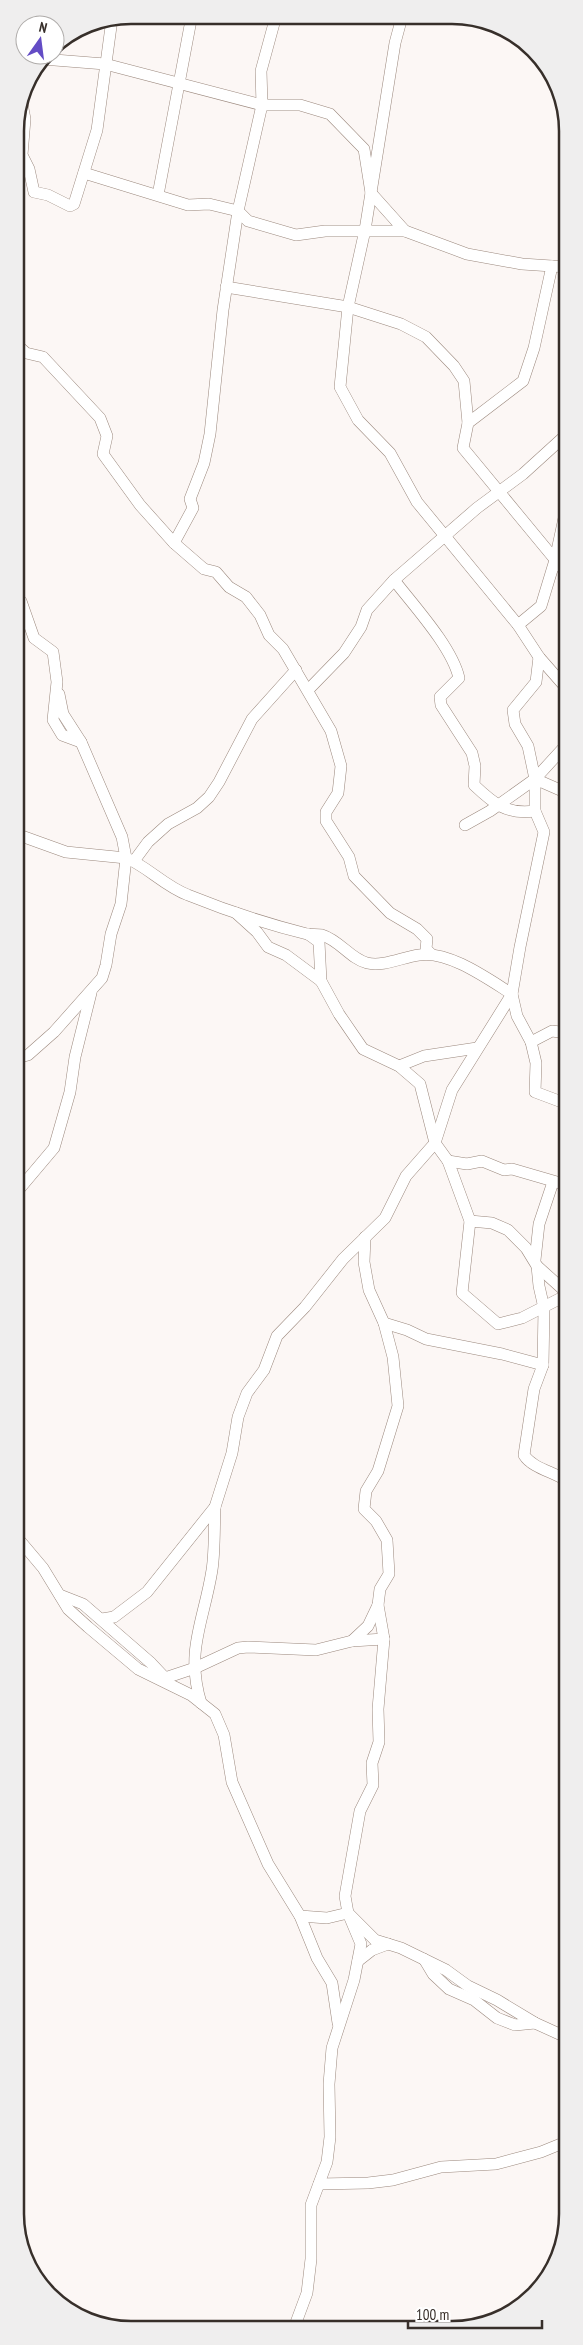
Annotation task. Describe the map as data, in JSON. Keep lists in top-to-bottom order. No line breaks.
{"scale_bar":"100 m","north":"top"}
